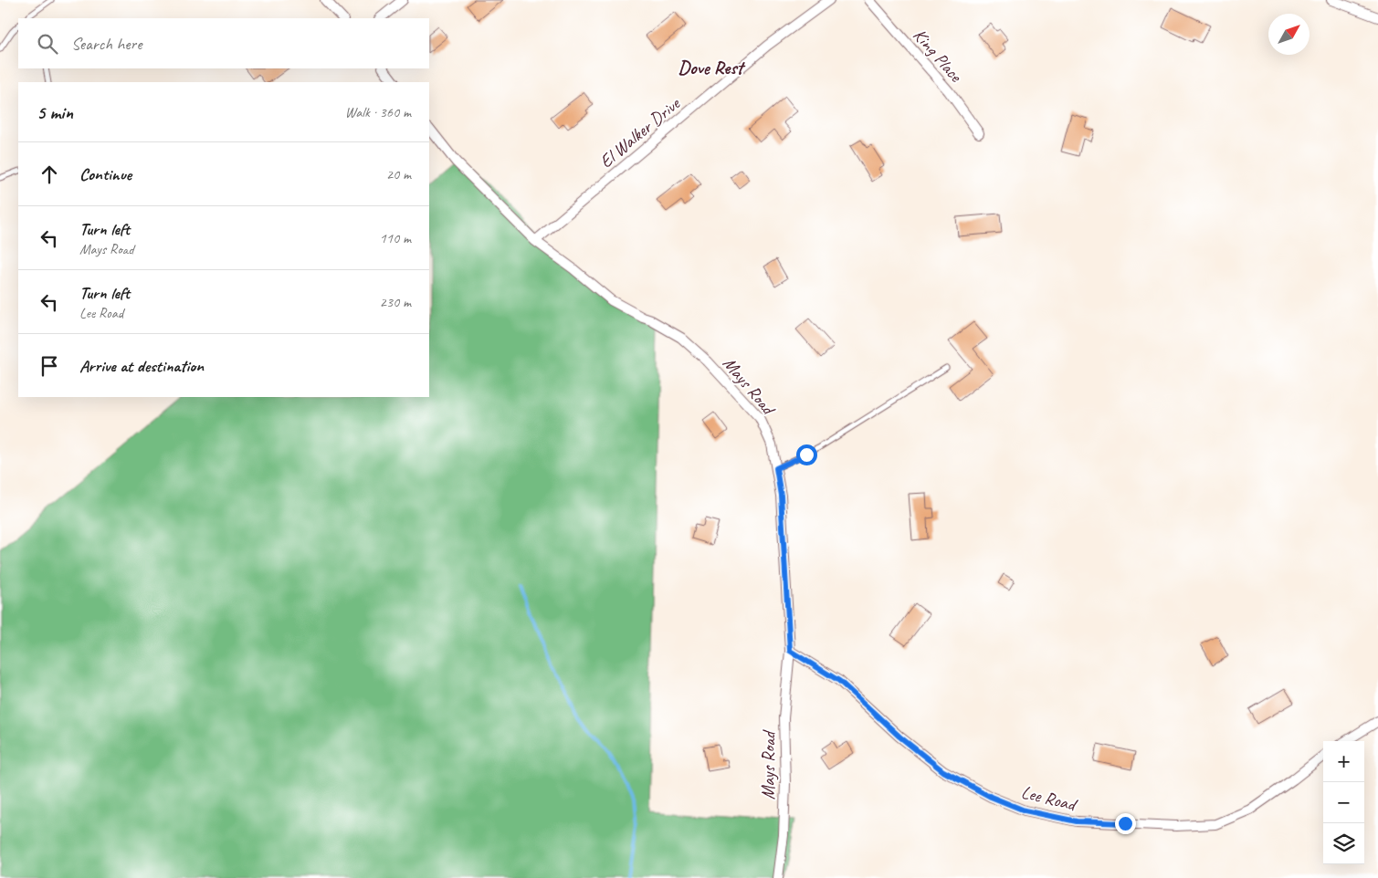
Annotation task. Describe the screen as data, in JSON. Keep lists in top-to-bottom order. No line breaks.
{"streets":{"street":["King Place","El Walker Drive","Mays Road","Lee Road"]},"crossings":[["El Walker Drive","Mays Road"],["Mays Road","Lee Road"]],"districts":["Dove Rest"],"north":"top right","page":{"search":"Search here","heading":["5 min","Walk · 360 m"],"list":[["Continue","20 m"],["Turn left","Mays Road","110 m"],["Turn left","Lee Road","230 m"],"Arrive at destination"],"map_buttons":["+","−"]}}
